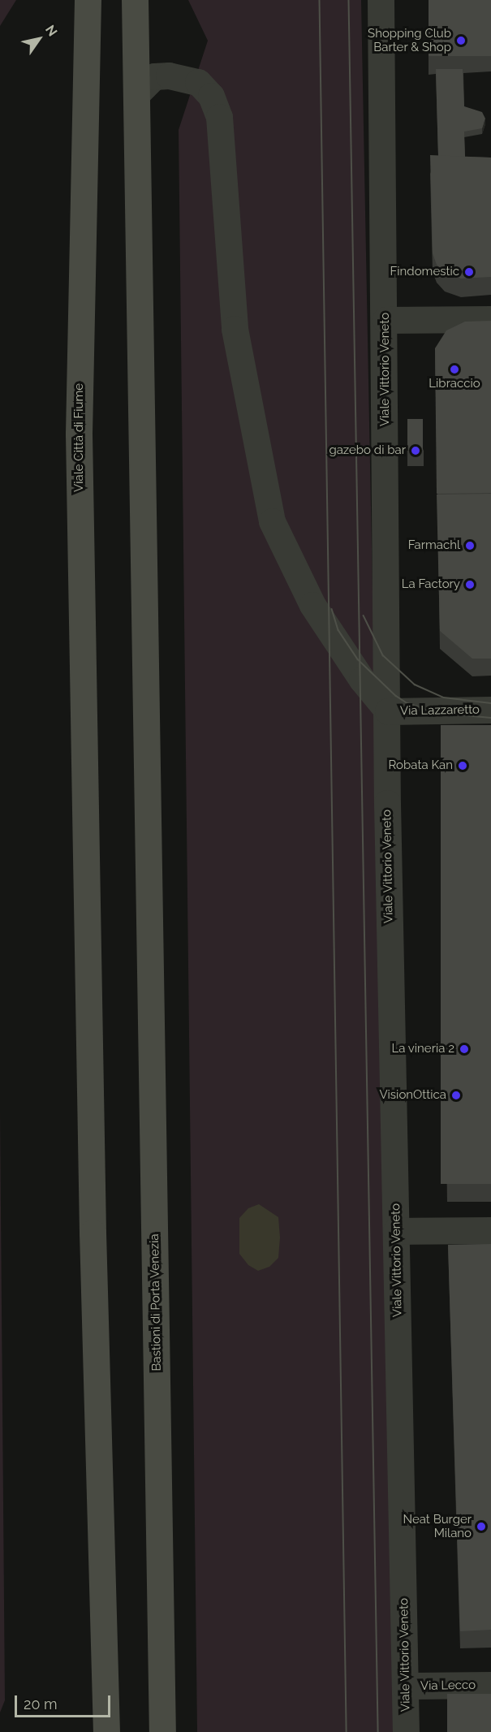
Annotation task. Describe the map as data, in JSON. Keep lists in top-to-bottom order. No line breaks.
{"streets":{"main road":["Viale Città di Fiume","Bastioni di Porta Venezia"],"street":["Viale Vittorio Veneto","Via Lazzaretto","Via Lecco"]},"crossings":[["Viale Vittorio Veneto","Via Lazzaretto"],["Viale Vittorio Veneto","Via Lecco"]],"places":["Shopping Club Barter & Shop","Findomestic","Libraccio","gazebo di bar","Farmachl","La Factory","Robata Kan","La vineria 2","VisionOttica","Neat Burger Milano"],"scale_bar":"20 m","north":"top right"}
